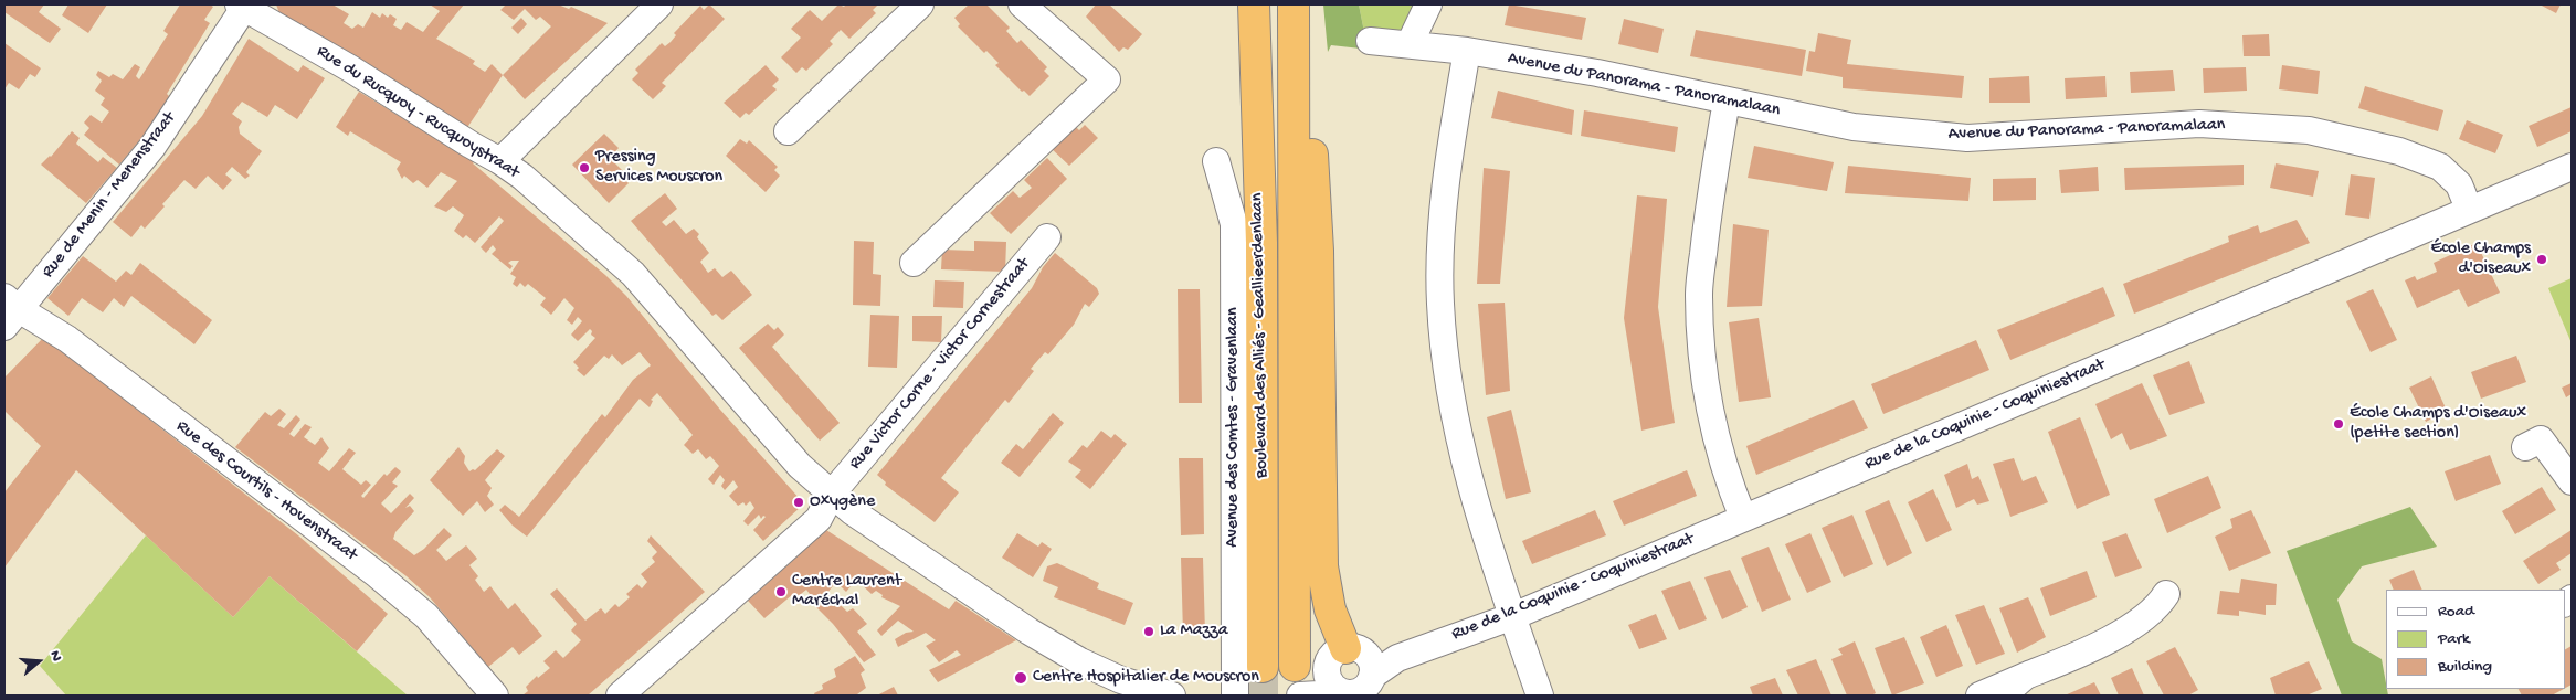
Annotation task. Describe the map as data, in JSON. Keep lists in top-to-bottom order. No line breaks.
{"streets":{"highway":["Boulevard des Alliés - Geallieerdenlaan"],"street":["Avenue du Panorama - Panoramalaan","Rue du Rucquoy - Rucquoystraat","Rue de Menin - Menenstraat","Rue Victor Corne - Victor Cornestraat","Rue de la Coquinie - Coquiniestraat","Avenue des Comtes - Gravenlaan","Rue des Courtils - Hovenstraat"]},"crossings":[["Avenue du Panorama - Panoramalaan","Rue de la Coquinie - Coquiniestraat"],["Rue du Rucquoy - Rucquoystraat","Rue de Menin - Menenstraat"],["Rue du Rucquoy - Rucquoystraat","Rue Victor Corne - Victor Cornestraat"],["Rue de Menin - Menenstraat","Rue des Courtils - Hovenstraat"]],"places":["Pressing Services Mouscron","École Champs d'Oiseaux","École Champs d'Oiseaux (petite section)","Oxygène","Centre Laurent Maréchal","La Mazza","Centre Hospitalier de Mouscron"],"legend":["Road","Park","Building"],"north":"right"}
